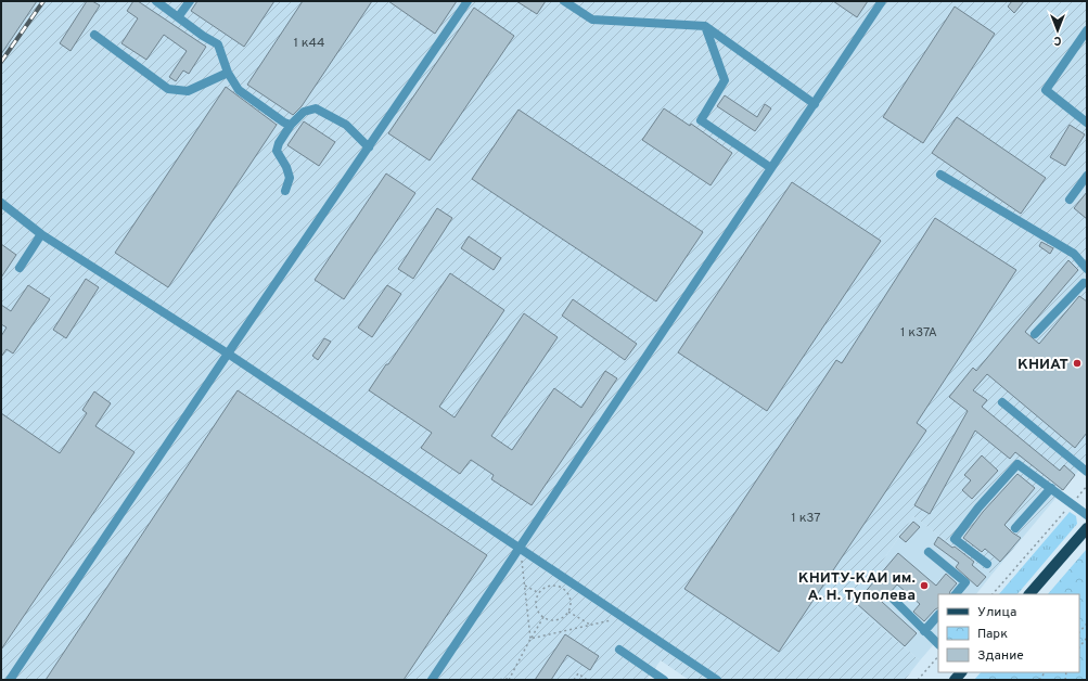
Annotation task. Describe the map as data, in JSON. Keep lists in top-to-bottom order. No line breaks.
{"places":["КНИАТ","КНИТУ-КАИ им. А. Н. Туполева"],"house_numbers":["1 к44","1 к37А","1 к37"],"legend":["Улица","Парк","Здание"],"north":"bottom"}
